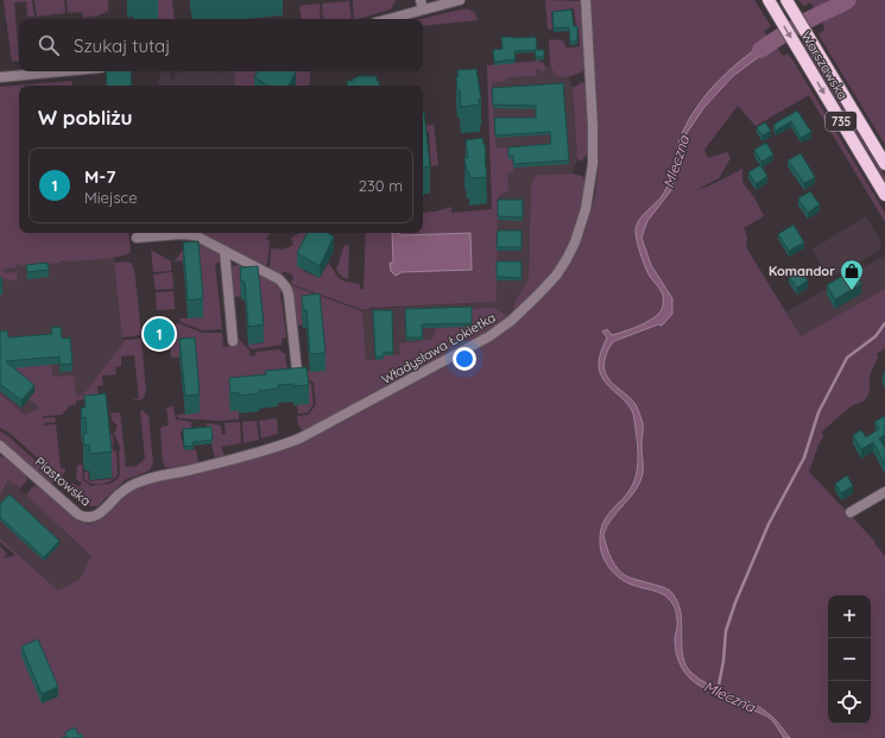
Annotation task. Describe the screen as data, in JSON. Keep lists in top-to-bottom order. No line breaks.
{"streets":{"main road":["Warszawska","735"],"street":["Władysława Łokietka","Piastowska"]},"crossings":[["Władysława Łokietka","Piastowska"]],"water":["Mleczna"],"places":{"shop":["Komandor"]},"page":{"search":"Szukaj tutaj","heading":"W pobliżu","list":[{"mark":"1","name":"M-7","note":"Miejsce","value":"230 m"}],"pins":"1","map_buttons":["+","−"]}}
